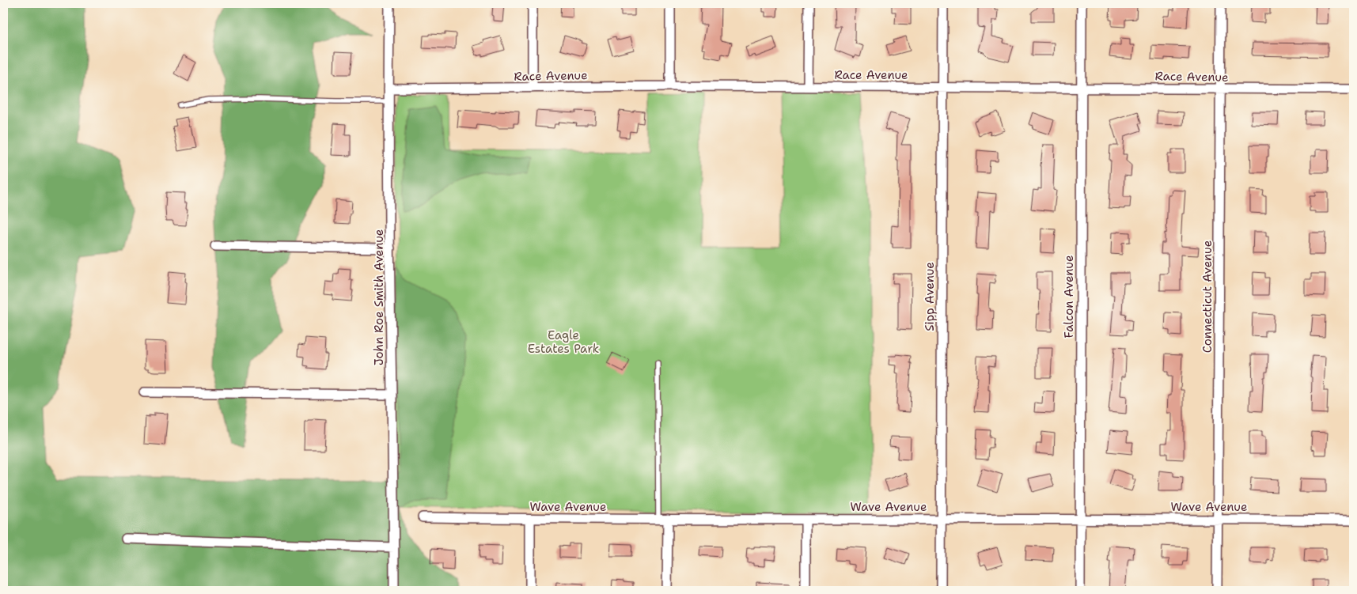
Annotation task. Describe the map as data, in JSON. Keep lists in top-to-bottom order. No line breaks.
{"streets":{"street":["Race Avenue","Sipp Avenue","Falcon Avenue","Connecticut Avenue","John Roe Smith Avenue","Wave Avenue"]},"crossings":[["Race Avenue","Sipp Avenue"],["Race Avenue","Falcon Avenue"],["Race Avenue","Connecticut Avenue"],["Race Avenue","John Roe Smith Avenue"],["Sipp Avenue","Wave Avenue"],["Falcon Avenue","Wave Avenue"],["Connecticut Avenue","Wave Avenue"]],"parks":["Eagle Estates Park"]}
